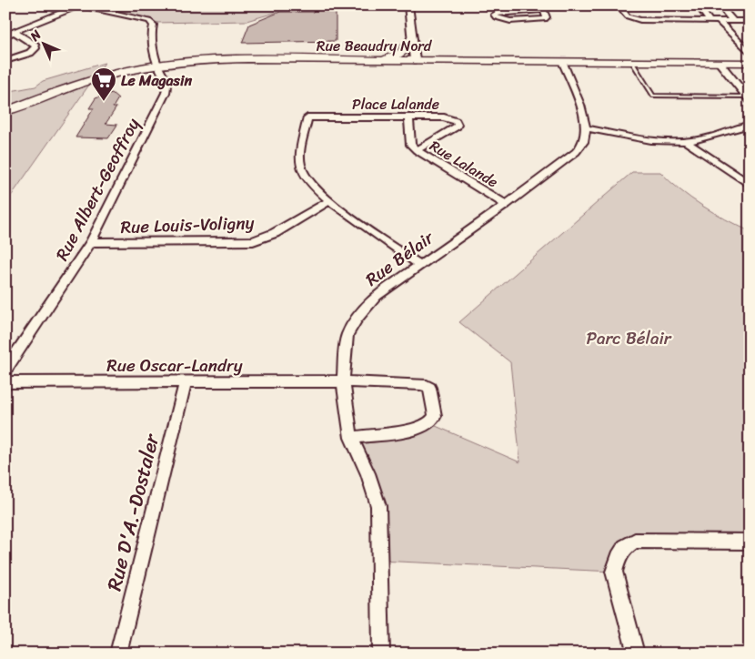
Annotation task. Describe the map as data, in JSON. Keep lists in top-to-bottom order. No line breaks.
{"streets":{"main road":["Rue Beaudry Nord"],"street":["Place Lalande","Rue Lalande","Rue Albert-Geoffroy","Rue Louis-Voligny","Rue Bélair","Rue Oscar-Landry","Rue D'A.-Dostaler"]},"crossings":[["Rue Beaudry Nord","Rue Albert-Geoffroy"],["Place Lalande","Rue Lalande"],["Place Lalande","Rue Louis-Voligny"],["Rue Lalande","Rue Bélair"],["Rue Albert-Geoffroy","Rue Louis-Voligny"],["Rue Bélair","Rue Oscar-Landry"],["Rue Oscar-Landry","Rue D'A.-Dostaler"]],"parks":["Parc Bélair"],"places":{"supermarket":["Le Magasin"]},"north":"top left"}
